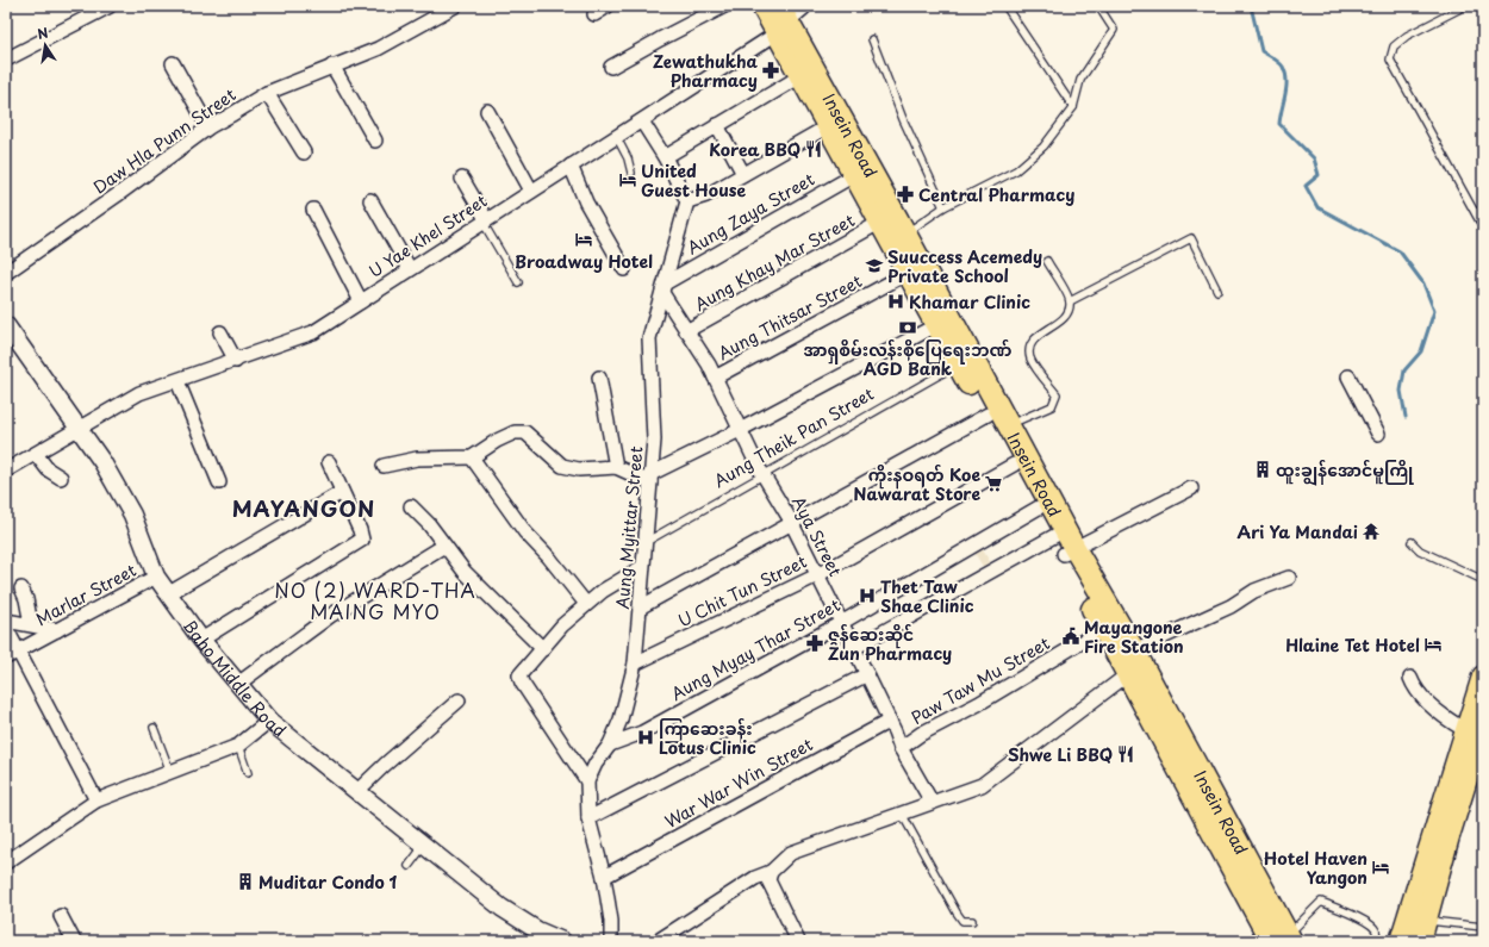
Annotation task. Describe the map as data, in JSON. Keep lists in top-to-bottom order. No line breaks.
{"streets":{"main road":["Insein Road"],"street":["Daw Hla Punn Street","Aung Zaya Street","U Yae Khel Street","Aung Khay Mar Street","Aung Thitsar Street","Aung Theik Pan Street","Aung Myittar Street","Aya Street","U Chit Tun Street","Marlar Street","Aung Myay Thar Street","Baho Middle Road","Paw Taw Mu Street","War War Win Street"]},"crossings":[["Insein Road","Aung Zaya Street"],["Insein Road","U Yae Khel Street"],["Insein Road","Aung Khay Mar Street"],["Insein Road","Aung Thitsar Street"],["Insein Road","Aung Theik Pan Street"],["Insein Road","U Chit Tun Street"],["Insein Road","Aung Myay Thar Street"],["Insein Road","Paw Taw Mu Street"],["Aung Zaya Street","Aung Myittar Street"],["Aung Zaya Street","Aya Street"],["U Yae Khel Street","Baho Middle Road"],["Aung Khay Mar Street","Aya Street"],["Aung Thitsar Street","Aya Street"],["Aung Theik Pan Street","Aung Myittar Street"],["Aung Theik Pan Street","Aya Street"],["Aung Myittar Street","Aya Street"],["Aung Myittar Street","U Chit Tun Street"],["Aung Myittar Street","Aung Myay Thar Street"],["Aung Myittar Street","War War Win Street"],["Aya Street","U Chit Tun Street"],["Aya Street","Aung Myay Thar Street"],["Aya Street","Paw Taw Mu Street"],["Aya Street","War War Win Street"],["Marlar Street","Baho Middle Road"]],"districts":["MAYANGON","NO (2) WARD-THA MAING MYO"],"places":{"pharmacy":["Zewathukha Pharmacy","Central Pharmacy","ဇွန်ဆေးဆိုင် Zun Pharmacy"],"restaurant":["Korea BBQ","Shwe Li BBQ"],"hotel":["United Guest House","Broadway Hotel","Hlaine Tet Hotel","Hotel Haven Yangon"],"school or university":["Suuccess Acemedy Private School"],"hospital":["Khamar Clinic","Thet Taw Shae Clinic","ကြာဆေးခန်း Lotus Clinic"],"bank":["အာရှစိမ်းလန်းစိုပြေရေးဘဏ် AGD Bank"],"building":["ထူးချွန်အောင်မူကြို","Muditar Condo 1"],"supermarket":["ကိုးနဝရတ် Koe Nawarat Store"],"temple":["Ari Ya Mandai"],"public building":["Mayangone Fire Station"]},"north":"top"}
